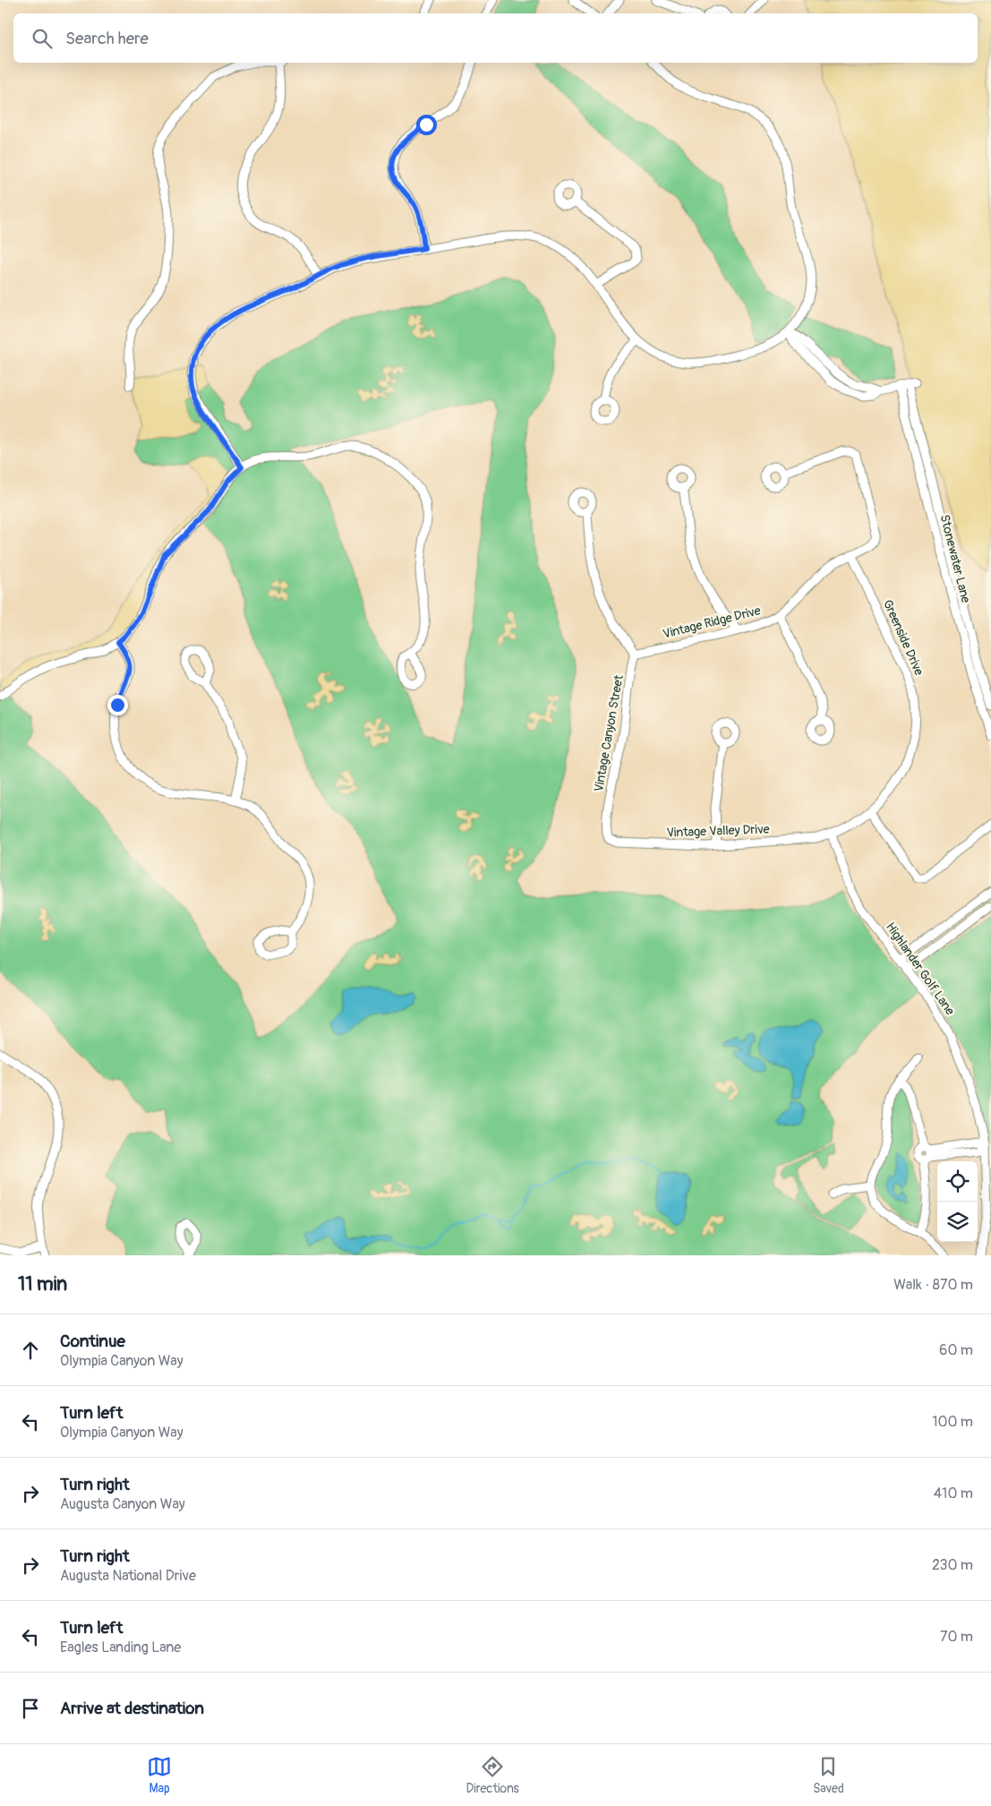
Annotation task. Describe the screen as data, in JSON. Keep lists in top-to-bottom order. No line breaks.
{"streets":{"street":["Stonewater Lane","Vintage Ridge Drive","Greenside Drive","Vintage Canyon Street","Vintage Valley Drive","Highlander Golf Lane"]},"crossings":[["Vintage Ridge Drive","Greenside Drive"],["Vintage Ridge Drive","Vintage Canyon Street"],["Greenside Drive","Vintage Valley Drive"],["Greenside Drive","Highlander Golf Lane"],["Vintage Canyon Street","Vintage Valley Drive"],["Vintage Valley Drive","Highlander Golf Lane"]],"page":{"search":"Search here","heading":["11 min","Walk · 870 m"],"list":[["Continue","Olympia Canyon Way","60 m"],["Turn left","Olympia Canyon Way","100 m"],["Turn right","Augusta Canyon Way","410 m"],["Turn right","Augusta National Drive","230 m"],["Turn left","Eagles Landing Lane","70 m"],"Arrive at destination"],"nav":["Map","Directions","Saved"]}}
